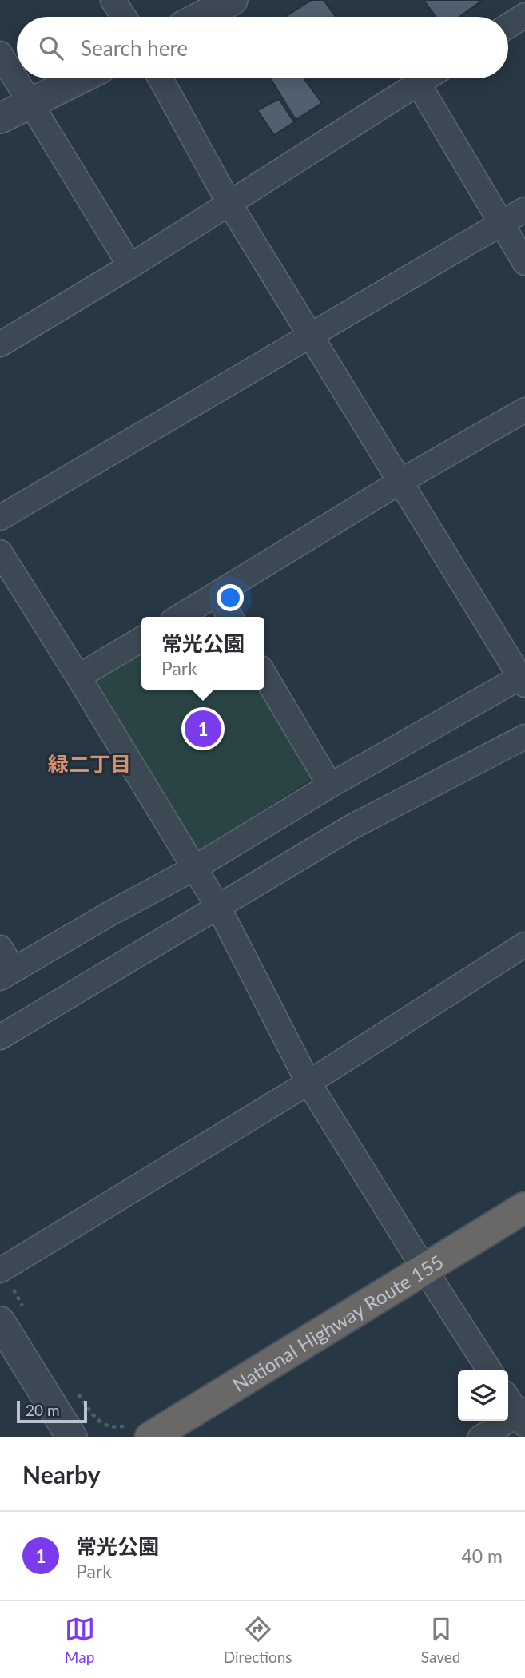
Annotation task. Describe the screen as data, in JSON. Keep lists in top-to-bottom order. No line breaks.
{"streets":{"highway":["National Highway Route 155"]},"districts":["緑二丁目"],"scale_bar":"20 m","page":{"search":"Search here","popup":["常光公園","Park"],"pins":"1","scale":"20 m","heading":"Nearby","list":[{"mark":"1","name":"常光公園","note":"Park","value":"40 m"}],"nav":["Map","Directions","Saved"]}}
